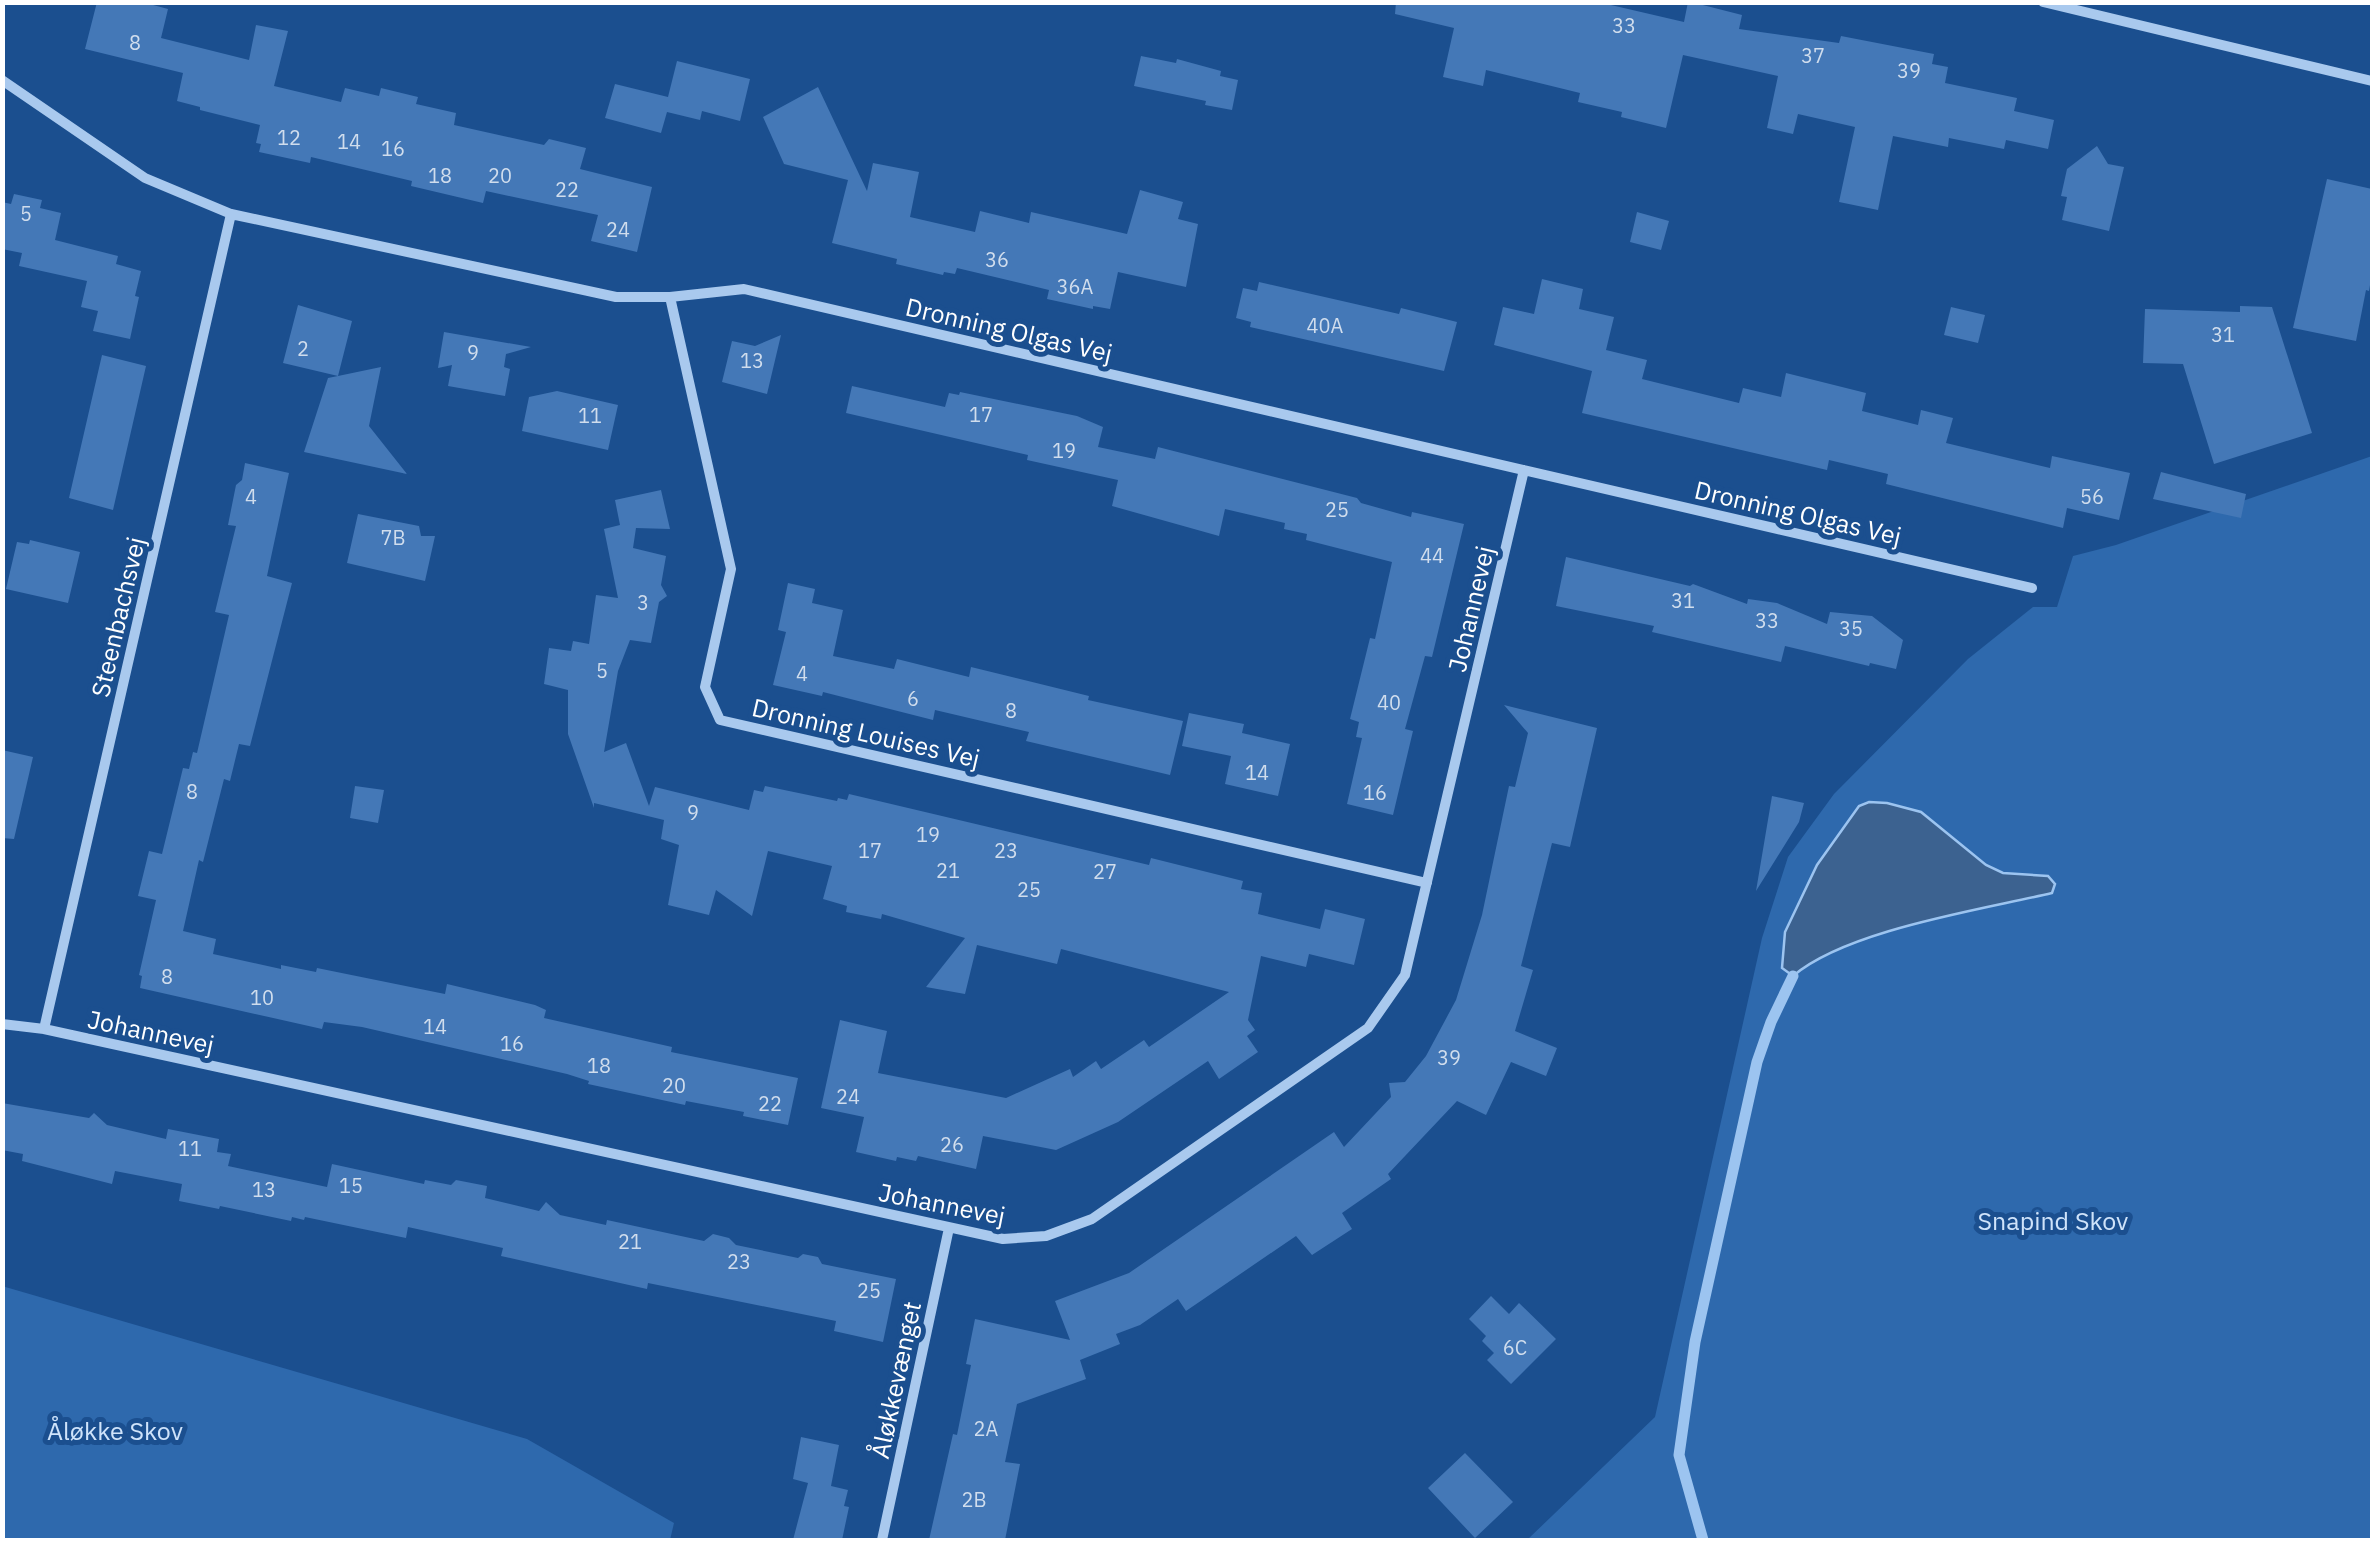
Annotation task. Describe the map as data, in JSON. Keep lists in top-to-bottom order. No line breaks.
{"streets":{"street":["Dronning Olgas Vej","Johannevej","Steenbachsvej","Dronning Louises Vej","Åløkkevænget"]},"crossings":[["Dronning Olgas Vej","Johannevej"],["Dronning Olgas Vej","Steenbachsvej"],["Dronning Olgas Vej","Dronning Louises Vej"],["Johannevej","Steenbachsvej"],["Johannevej","Dronning Louises Vej"],["Johannevej","Åløkkevænget"]],"parks":["Snapind Skov","Åløkke Skov"],"house_numbers":["33","8","37","39","12","14","16","18","20","22","5","24","36","36A","40A","31","2","9","13","17","11","19","4","56","25","7B","44","31","3","33","35","5","4","6","40","8","14","8","16","9","19","17","23","21","27","25","8","10","14","16","39","18","20","24","22","26","11","15","13","21","23","25","6C","2A","2B"]}
